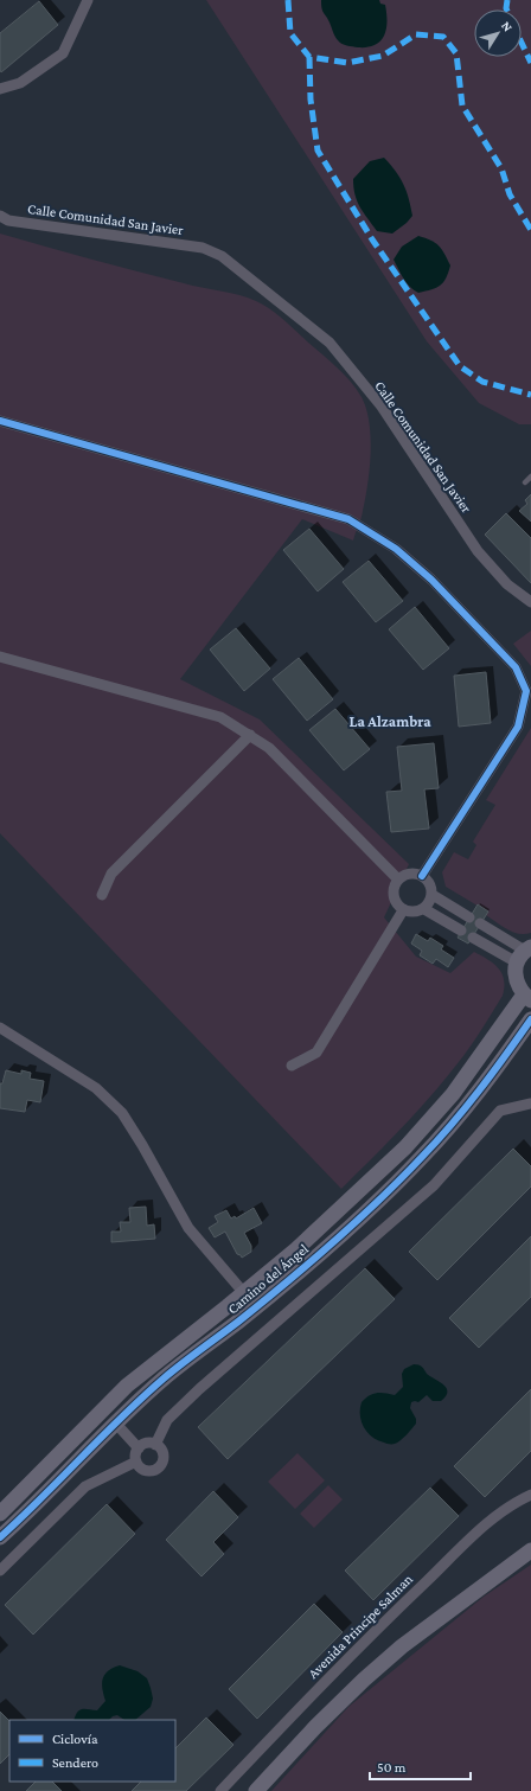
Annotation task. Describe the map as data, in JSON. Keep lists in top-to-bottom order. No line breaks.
{"streets":{"street":["Calle Comunidad San Javier","Camino del Ángel","Avenida Principe Salman"]},"districts":["La Alzambra"],"legend":["Ciclovía","Sendero"],"scale_bar":"50 m","north":"top right"}
